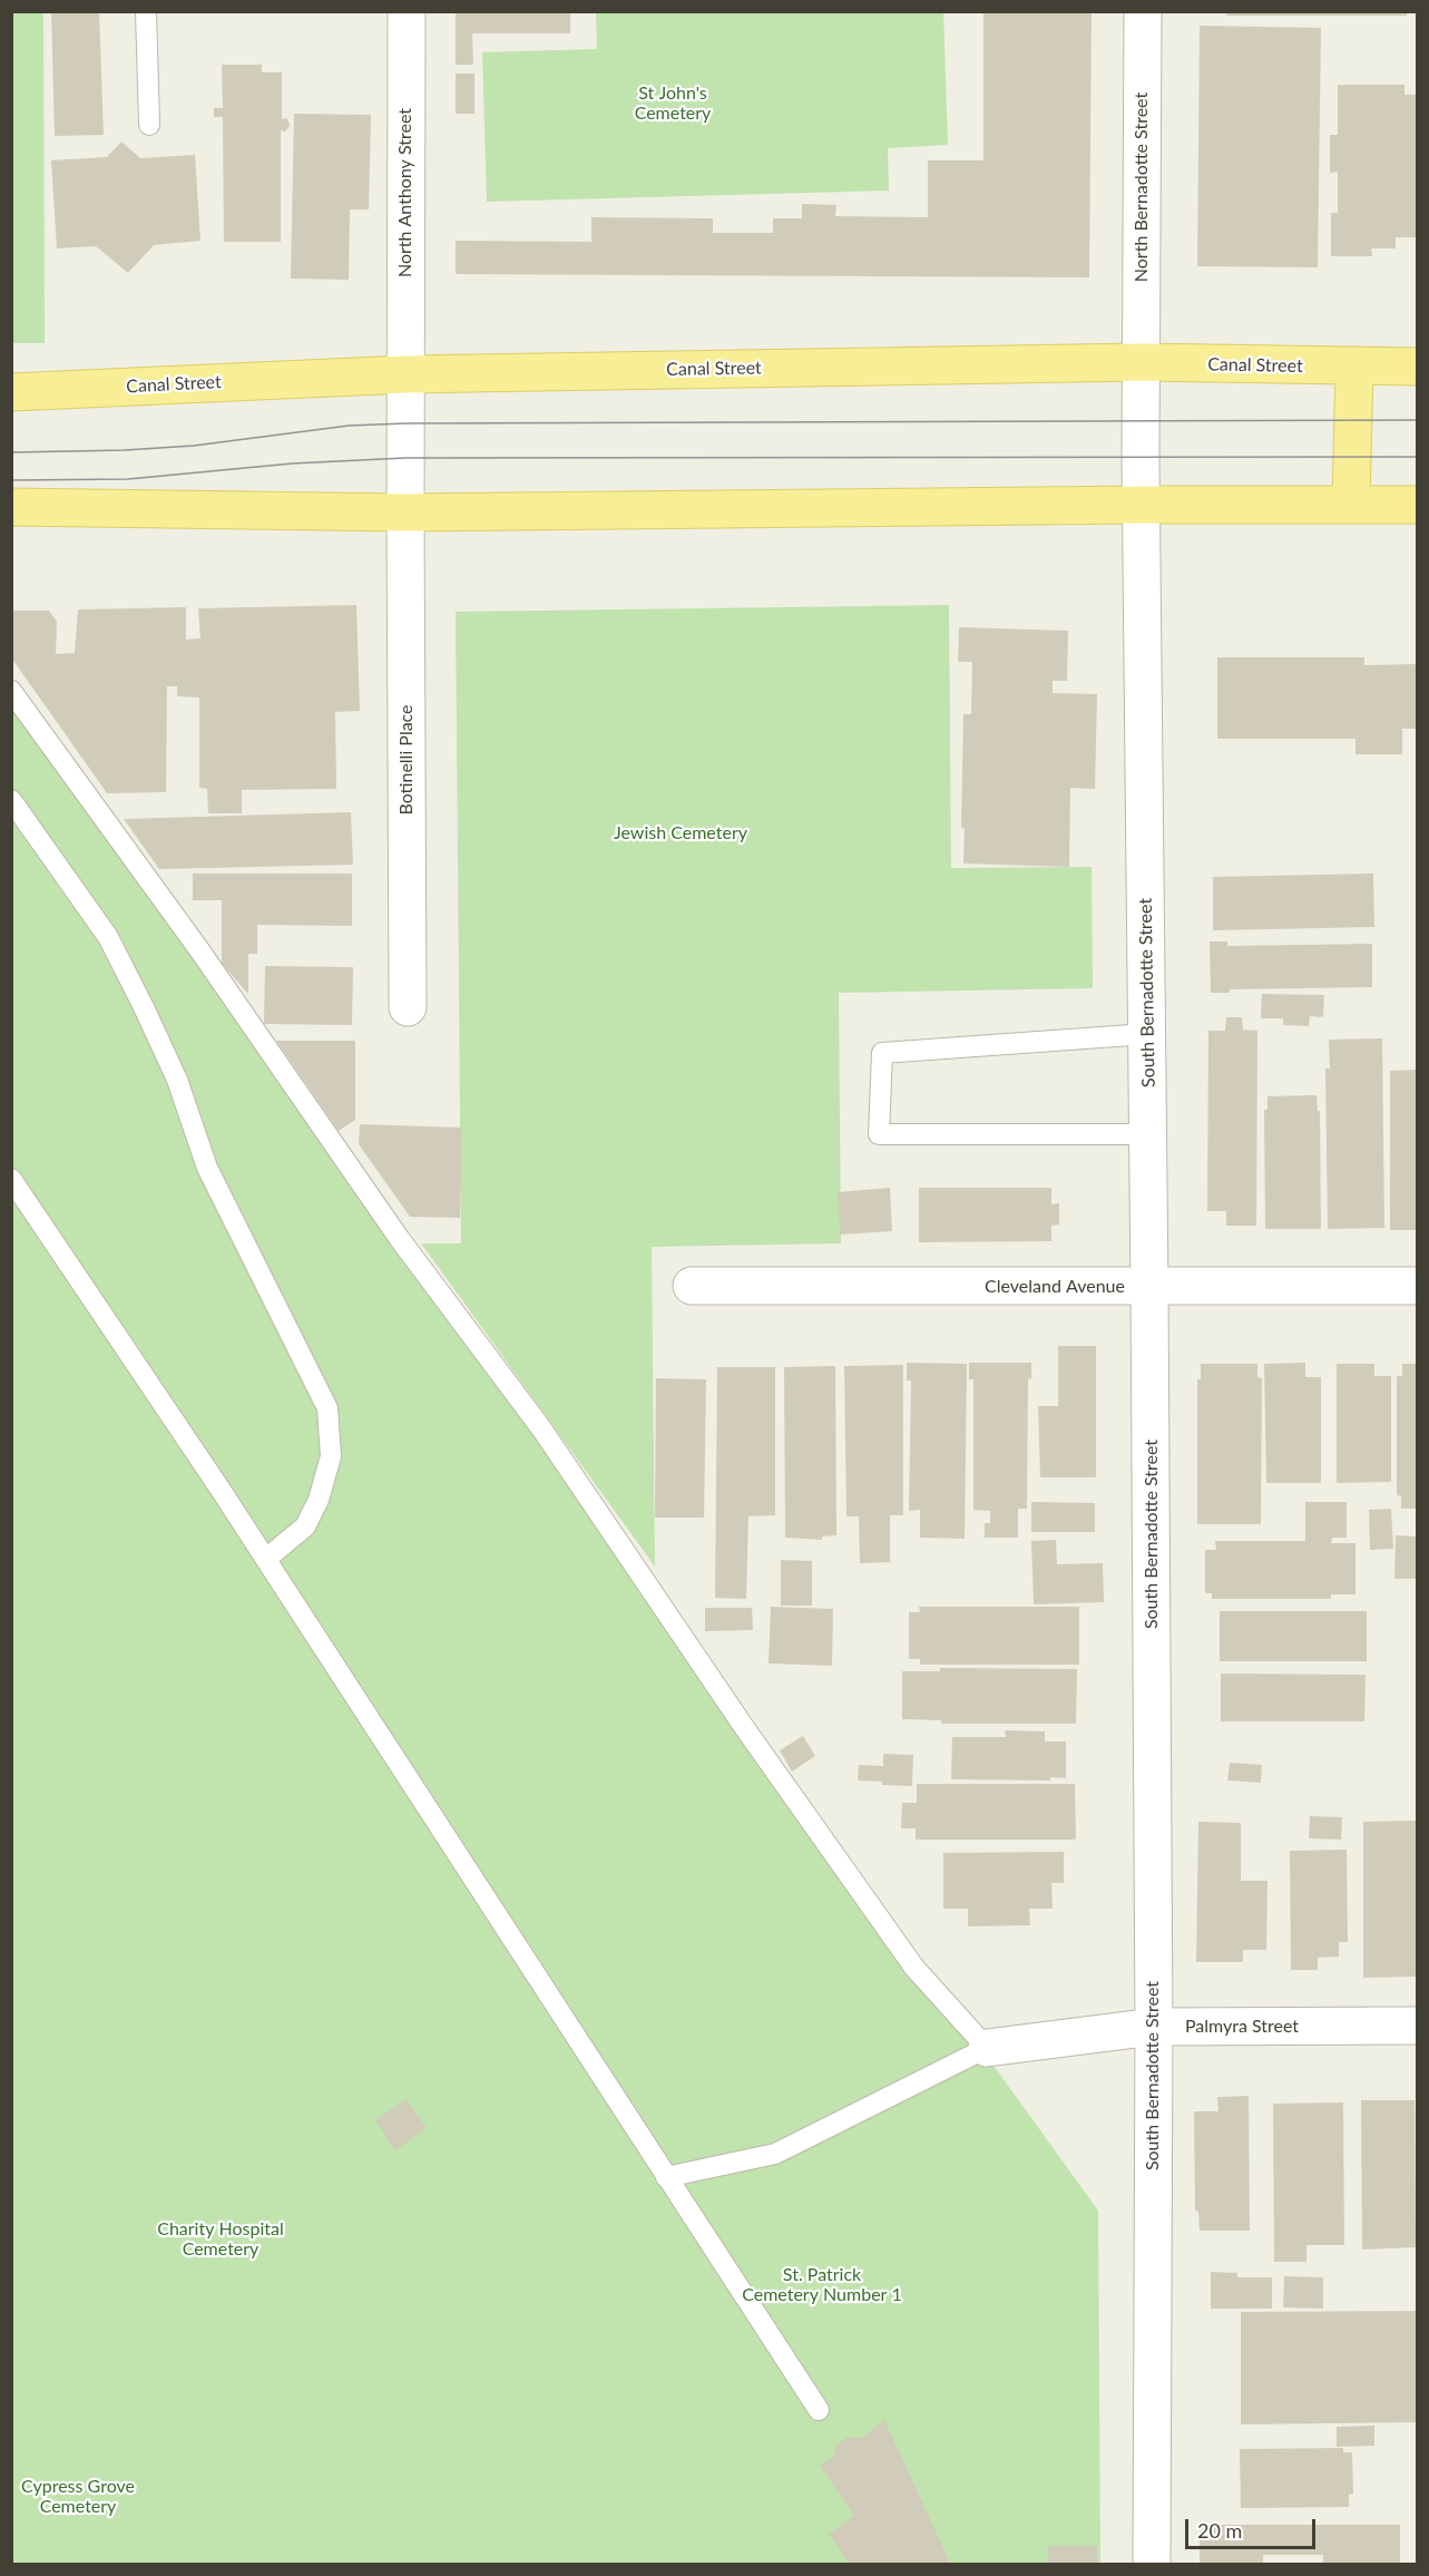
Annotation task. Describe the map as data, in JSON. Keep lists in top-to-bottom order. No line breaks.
{"streets":{"main road":["Canal Street"],"street":["North Bernadotte Street","North Anthony Street","Botinelli Place","South Bernadotte Street","Cleveland Avenue","Palmyra Street"]},"crossings":[["North Bernadotte Street","Canal Street"],["North Bernadotte Street","South Bernadotte Street"],["North Anthony Street","Canal Street"],["North Anthony Street","Botinelli Place"],["South Bernadotte Street","Cleveland Avenue"],["South Bernadotte Street","Palmyra Street"]],"parks":["St John's Cemetery","Jewish Cemetery","Charity Hospital Cemetery","St. Patrick Cemetery Number 1","Cypress Grove Cemetery"],"scale_bar":"20 m"}
